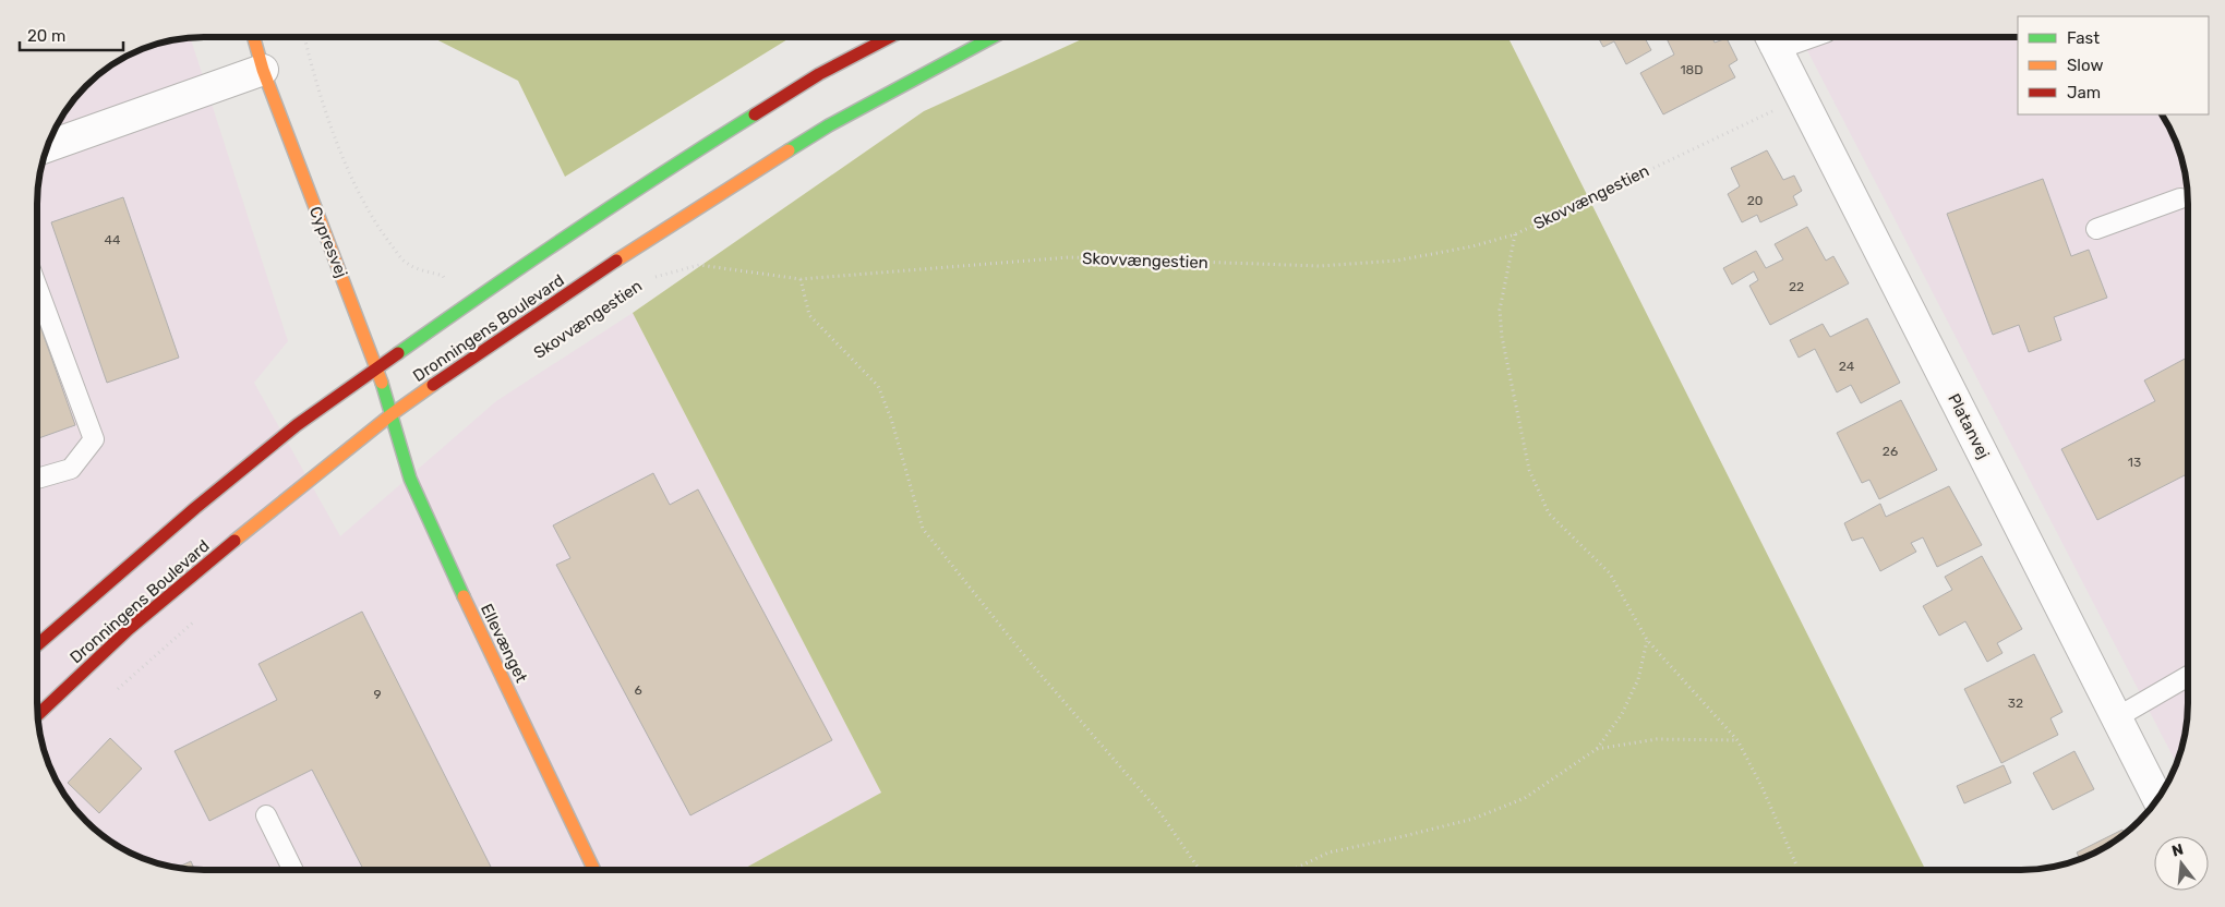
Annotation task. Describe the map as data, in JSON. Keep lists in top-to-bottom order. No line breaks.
{"streets":{"main road":["Cypresvej","Dronningens Boulevard","Ellevænget"],"street":["Platanvej"],"path":["Skovvængestien"]},"crossings":[["Skovvængestien","Platanvej"],["Cypresvej","Dronningens Boulevard"],["Cypresvej","Ellevænget"],["Dronningens Boulevard","Ellevænget"]],"house_numbers":["18D","20","44","22","24","26","13","6","9","32"],"legend":["Fast","Slow","Jam"],"scale_bar":"20 m","north":"top"}
